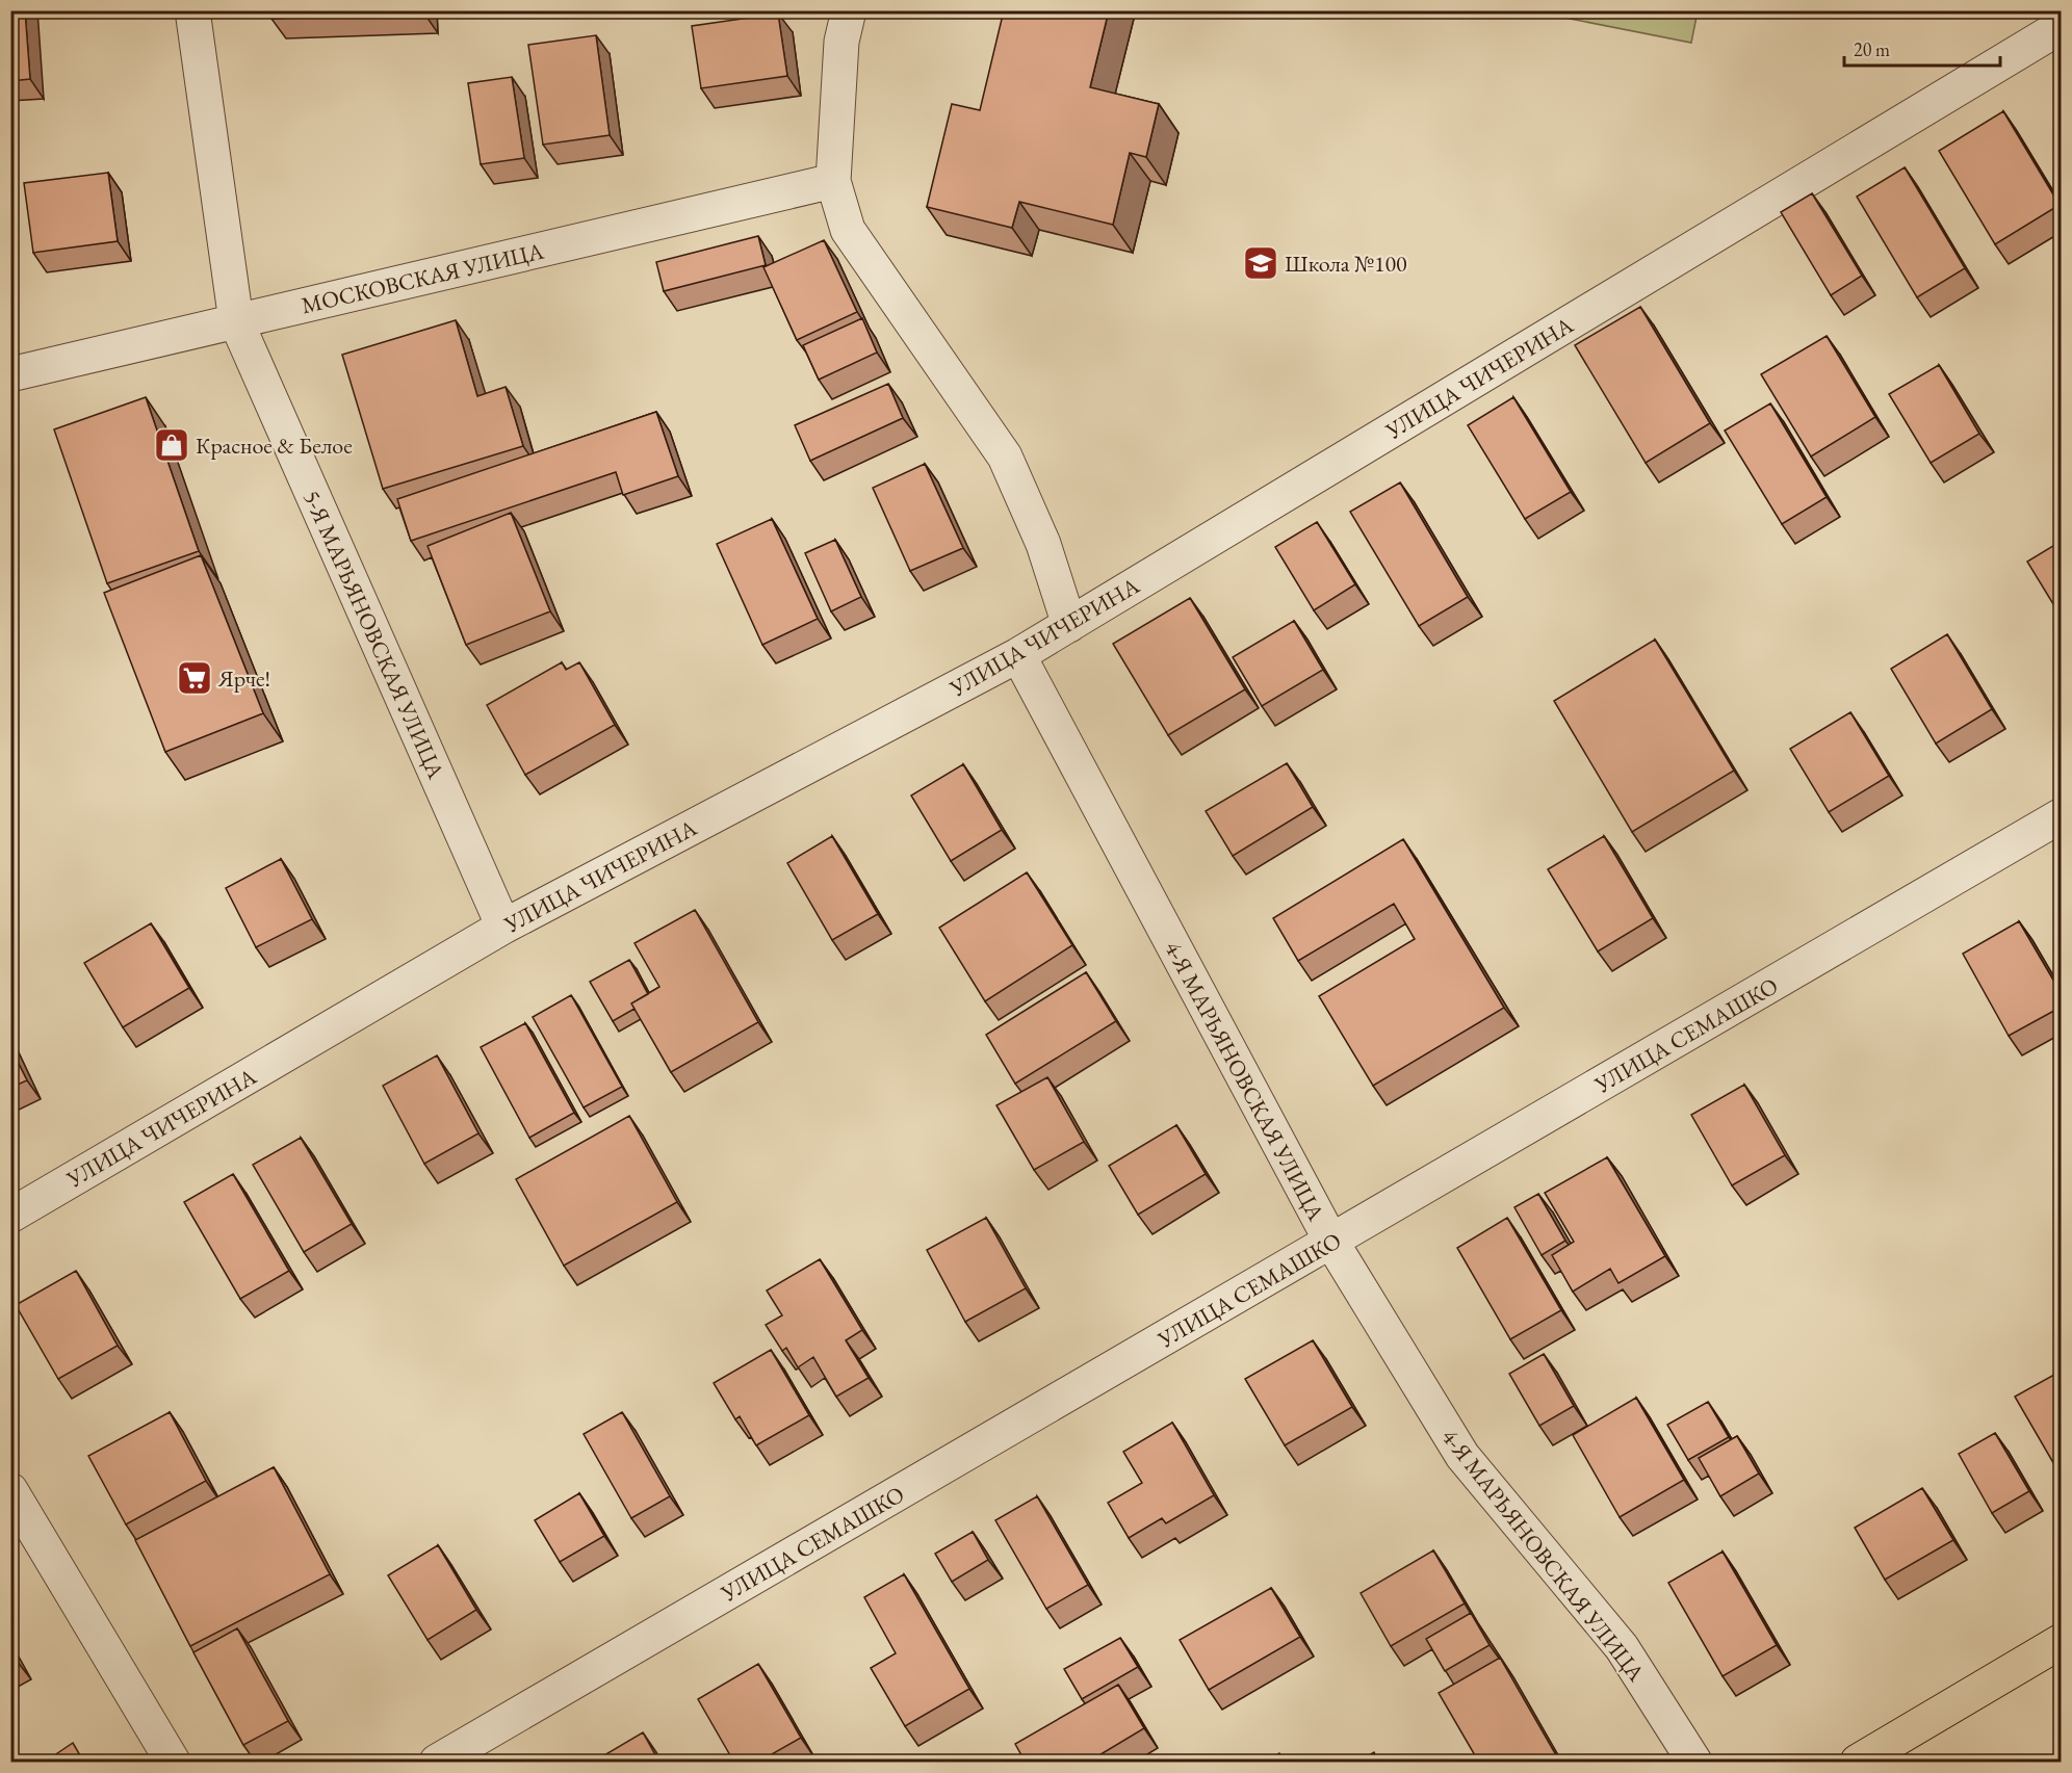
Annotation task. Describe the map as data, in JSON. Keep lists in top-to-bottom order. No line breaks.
{"streets":{"street":["МОСКОВСКАЯ УЛИЦА","УЛИЦА ЧИЧЕРИНА","5-Я МАРЬЯНОВСКАЯ УЛИЦА","УЛИЦА СЕМАШКО","4-Я МАРЬЯНОВСКАЯ УЛИЦА"]},"crossings":[["МОСКОВСКАЯ УЛИЦА","5-Я МАРЬЯНОВСКАЯ УЛИЦА"],["УЛИЦА ЧИЧЕРИНА","5-Я МАРЬЯНОВСКАЯ УЛИЦА"],["УЛИЦА ЧИЧЕРИНА","4-Я МАРЬЯНОВСКАЯ УЛИЦА"],["УЛИЦА СЕМАШКО","4-Я МАРЬЯНОВСКАЯ УЛИЦА"]],"places":{"school or university":["Школа №100"],"shop":["Красное & Белое"],"supermarket":["Ярче!"]},"scale_bar":"20 m"}
